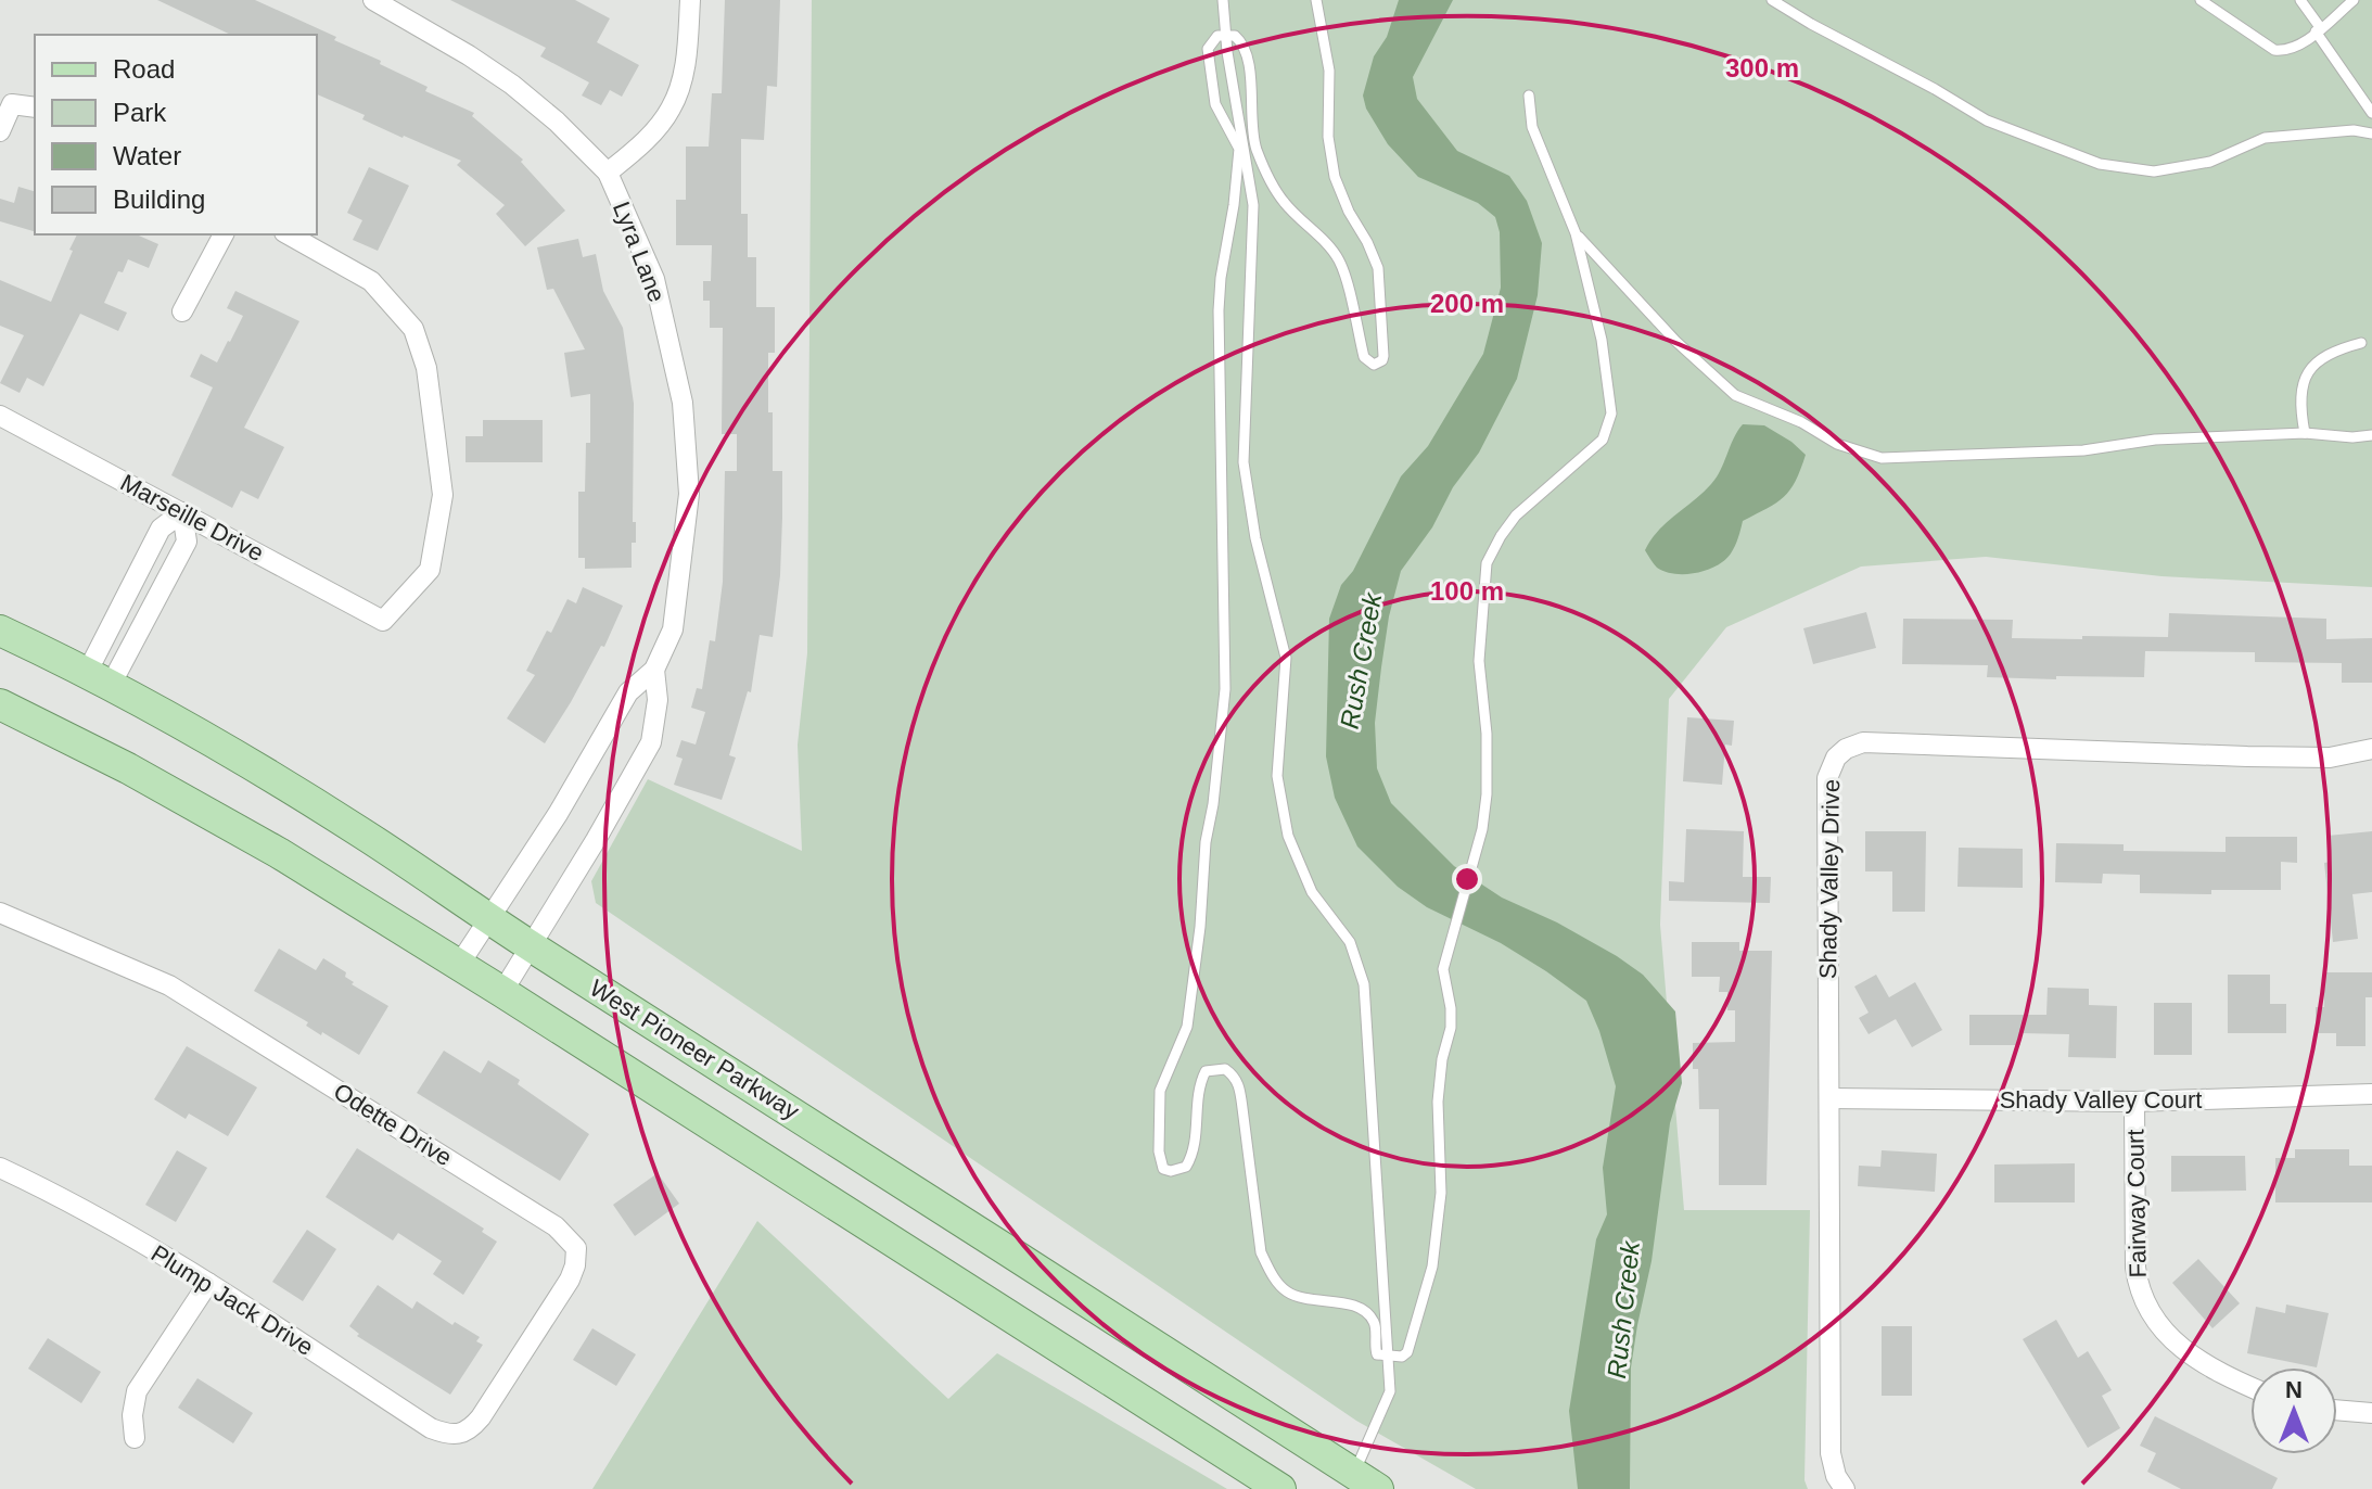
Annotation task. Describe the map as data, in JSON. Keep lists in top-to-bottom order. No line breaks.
{"streets":{"main road":["West Pioneer Parkway"],"street":["Lyra Lane","Marseille Drive","Shady Valley Drive","Shady Valley Court","Odette Drive","Fairway Court","Plump Jack Drive"]},"crossings":[["Lyra Lane","West Pioneer Parkway"],["Shady Valley Drive","Shady Valley Court"],["Shady Valley Court","Fairway Court"],["Odette Drive","Plump Jack Drive"]],"water":["Rush Creek"],"legend":["Road","Park","Water","Building"],"north":"top","rings":["300 m","200 m","100 m"]}
